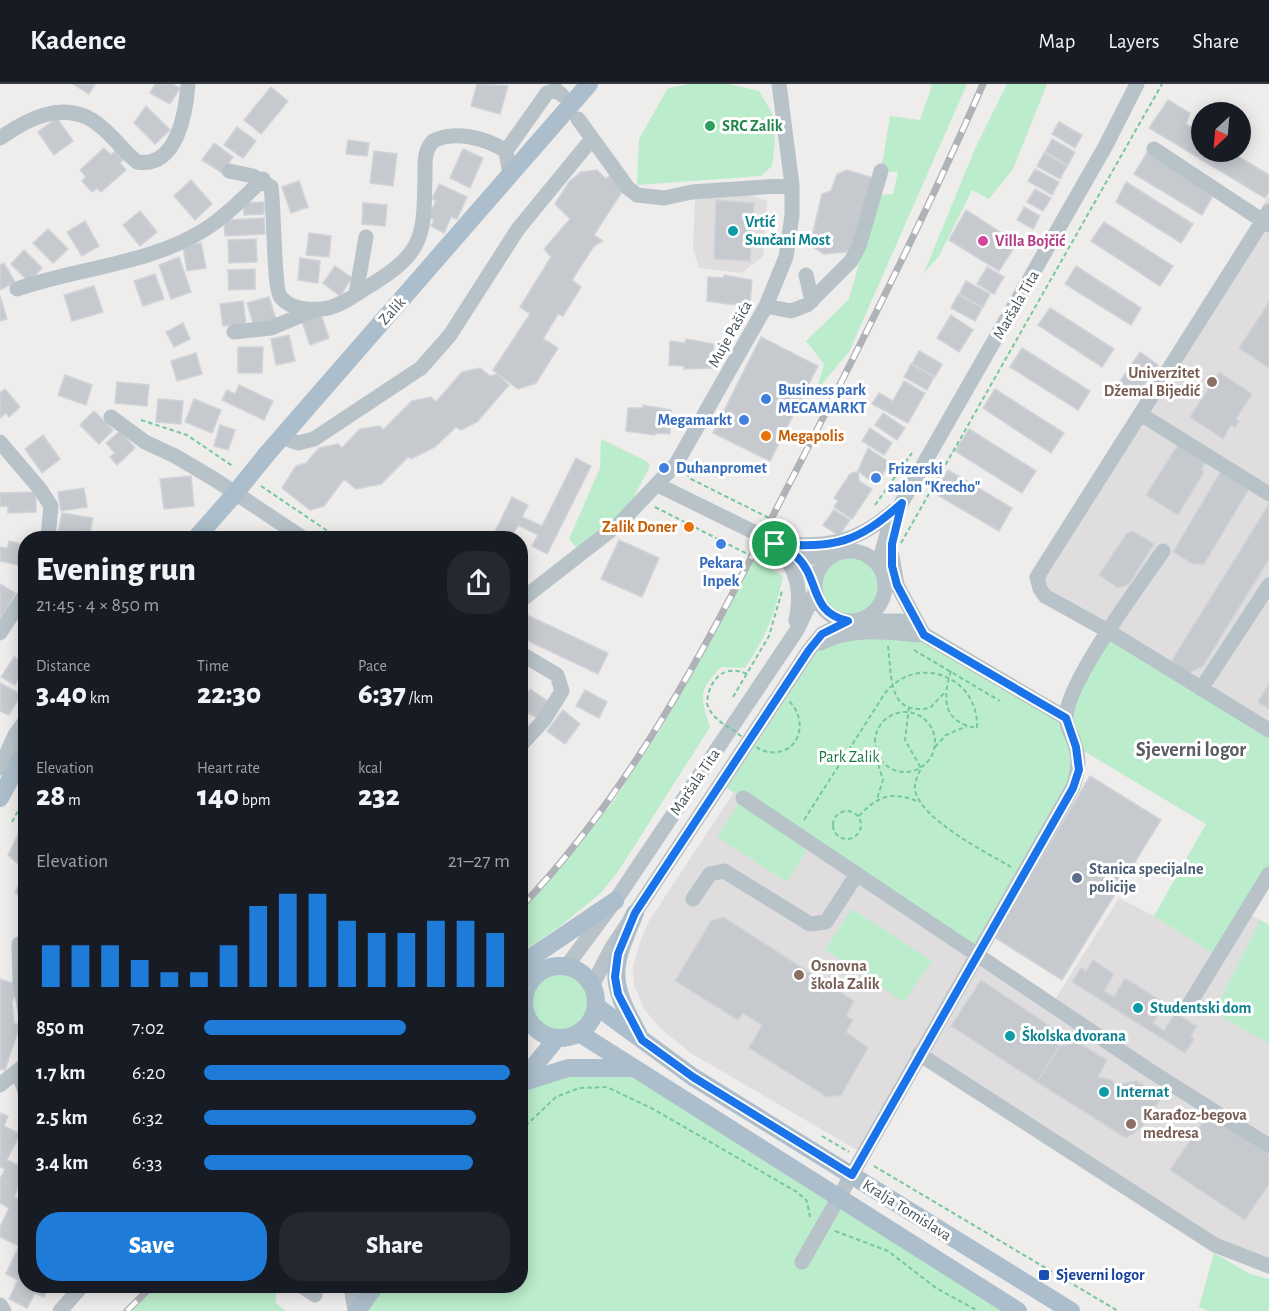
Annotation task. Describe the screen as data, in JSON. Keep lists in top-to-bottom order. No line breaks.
{"streets":{"main road":["Zalik","Kralja Tomislava"],"street":["Maršala Tita","Muje Pašića"]},"districts":["Sjeverni logor"],"parks":["Park Zalik"],"places":{"other":["SRC Zalik","Vrtić Sunčani Most","Villa Bojčić","Univerzitet Džemal Bijedić","Business park MEGAMARKT","Megamarkt","Megapolis","Duhanpromet","Frizerski salon \"Krecho\"","Zalik Doner","Pekara Inpek","Stanica specijalne policije","Osnovna škola Zalik","Studentski dom","Školska dvorana","Internat","Karađoz-begova medresa"],"transit":["Sjeverni logor"]},"north":"bottom left","page":{"header":"Kadence","nav":["Map","Layers","Share"],"heading":["Evening run","21:45 · 4 × 850 m"],"stats":[["Distance","3.40 km"],["Time","22:30"],["Pace","6:37 /km"],["Elevation","28 m"],["Heart rate","140 bpm"],["kcal","232"]],"chart":["Elevation","21–27 m"],"list":[{"name":"850 m","note":"7:02"},{"name":"1.7 km","note":"6:20"},{"name":"2.5 km","note":"6:32"},{"name":"3.4 km","note":"6:33"}],"buttons":["Save","Share"]}}
